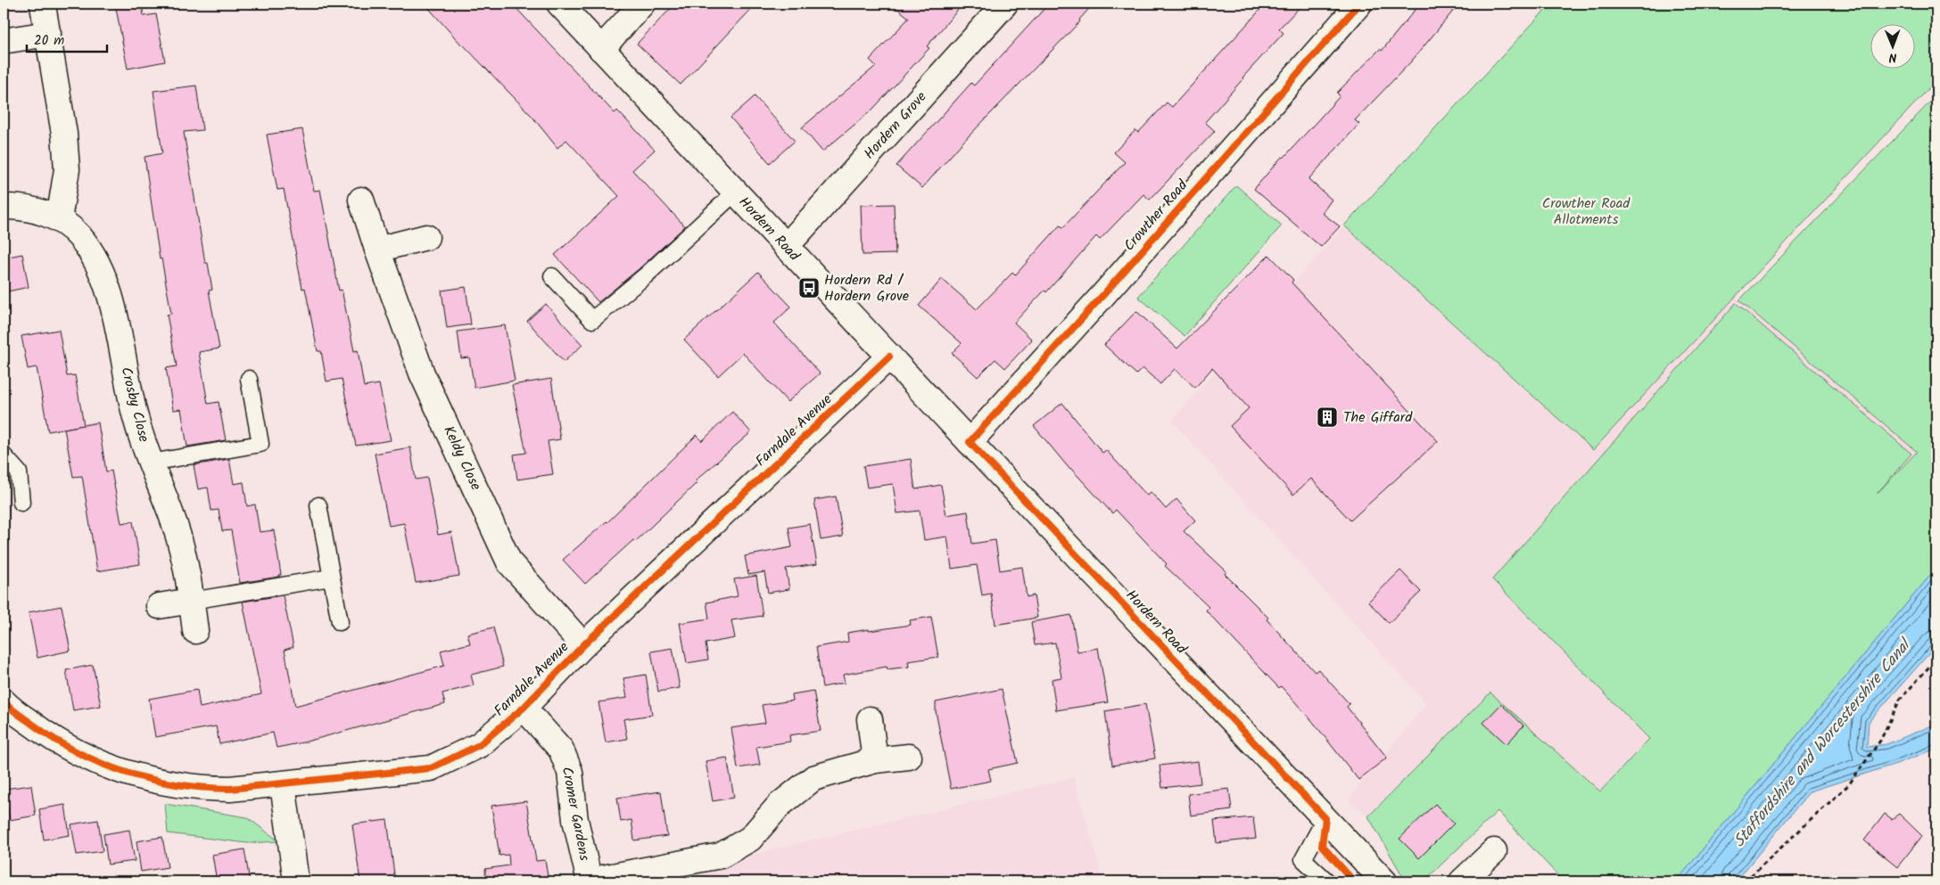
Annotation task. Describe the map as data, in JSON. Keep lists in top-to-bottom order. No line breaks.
{"streets":{"street":["Hordern Grove","Crowther Road","Hordern Road","Crosby Close","Farndale Avenue","Keldy Close","Cromer Gardens"]},"crossings":[["Hordern Grove","Hordern Road"],["Crowther Road","Hordern Road"],["Hordern Road","Farndale Avenue"],["Farndale Avenue","Keldy Close"],["Farndale Avenue","Cromer Gardens"]],"water":["Staffordshire and Worcestershire Canal"],"parks":["Crowther Road Allotments"],"places":{"bus stop":["Hordern Rd / Hordern Grove"],"building":["The Giffard"]},"scale_bar":"20 m","north":"bottom"}
